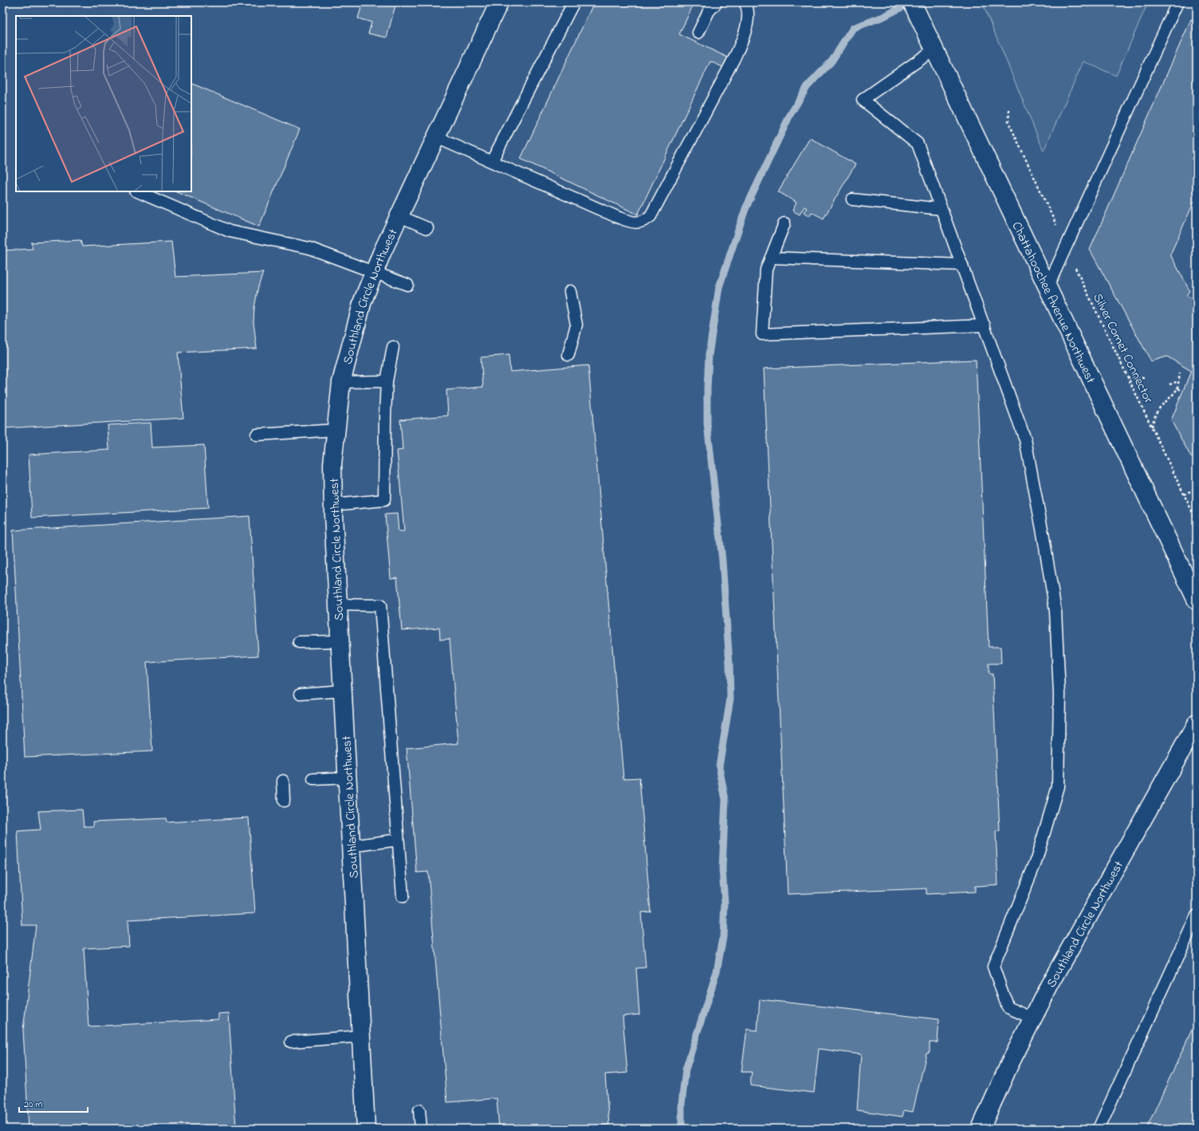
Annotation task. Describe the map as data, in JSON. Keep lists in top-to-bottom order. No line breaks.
{"streets":{"street":["Southland Circle Northwest","Chattahoochee Avenue Northwest"],"path":["Silver Comet Connector"]},"scale_bar":"20 m"}
